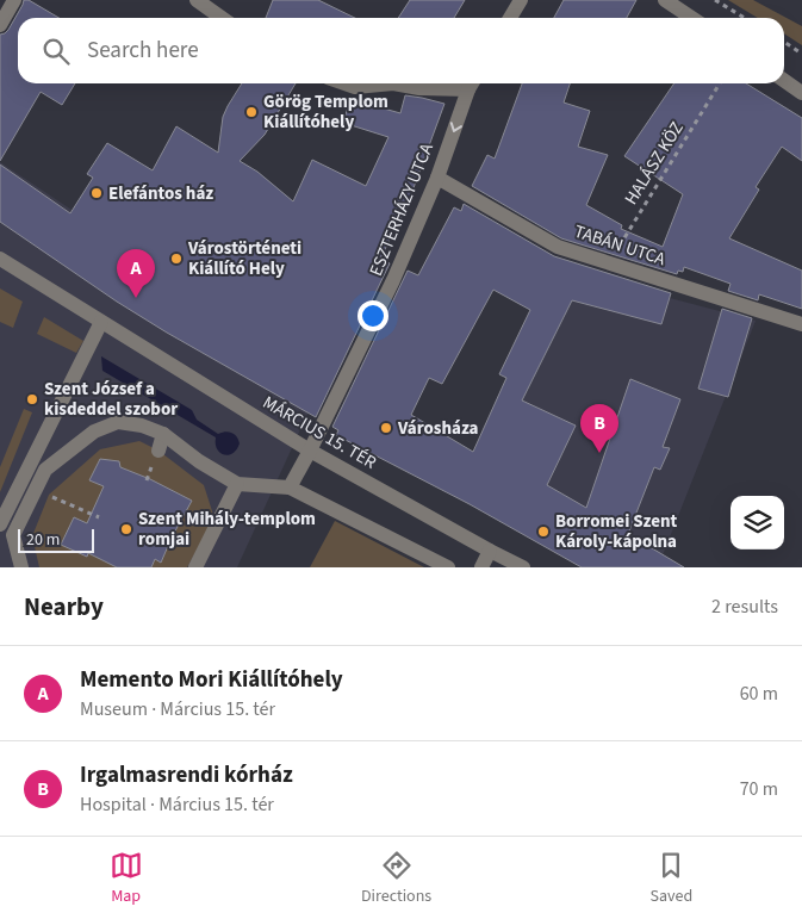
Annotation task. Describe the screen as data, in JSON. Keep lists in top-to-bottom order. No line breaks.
{"streets":{"street":["ESZTERHÁZY UTCA","TABÁN UTCA","MÁRCIUS 15. TÉR"],"path":["HALÁSZ KÖZ"]},"crossings":[["HALÁSZ KÖZ","TABÁN UTCA"],["ESZTERHÁZY UTCA","TABÁN UTCA"],["ESZTERHÁZY UTCA","MÁRCIUS 15. TÉR"]],"places":["Görög Templom Kiállítóhely","Elefántos ház","Várostörténeti Kiállító Hely","Szent József a kisdeddel szobor","Városháza","Szent Mihály-templom romjai","Borromei Szent Károly-kápolna"],"scale_bar":"20 m","page":{"search":"Search here","pins":["A","B"],"scale":"20 m","heading":["Nearby","2 results"],"list":[{"mark":"A","name":"Memento Mori Kiállítóhely","note":"Museum · Március 15. tér","value":"60 m"},{"mark":"B","name":"Irgalmasrendi kórház","note":"Hospital · Március 15. tér","value":"70 m"}],"nav":["Map","Directions","Saved"]}}
